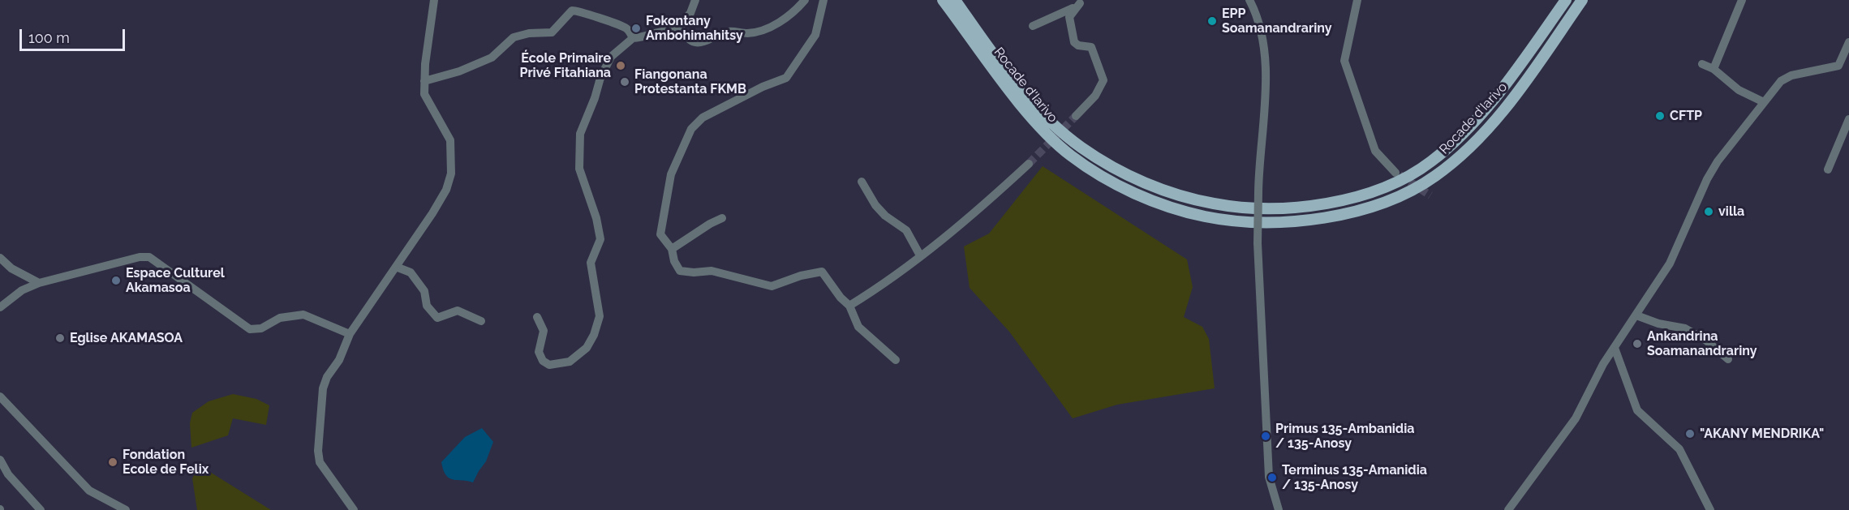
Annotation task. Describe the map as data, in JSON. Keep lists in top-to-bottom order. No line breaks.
{"streets":{"main road":["Rocade d'Iarivo"]},"places":["EPP Soamanandrariny","Fokontany Ambohimahitsy","École Primaire Privé Fitahiana","Fiangonana Protestanta FKMB","CFTP","villa","Espace Culturel Akamasoa","Eglise AKAMASOA","Ankandrina Soamanandrariny","\"AKANY MENDRIKA\"","Primus 135-Ambanidia / 135-Anosy","Fondation Ecole de Felix","Terminus 135-Amanidia / 135-Anosy"],"scale_bar":"100 m"}
